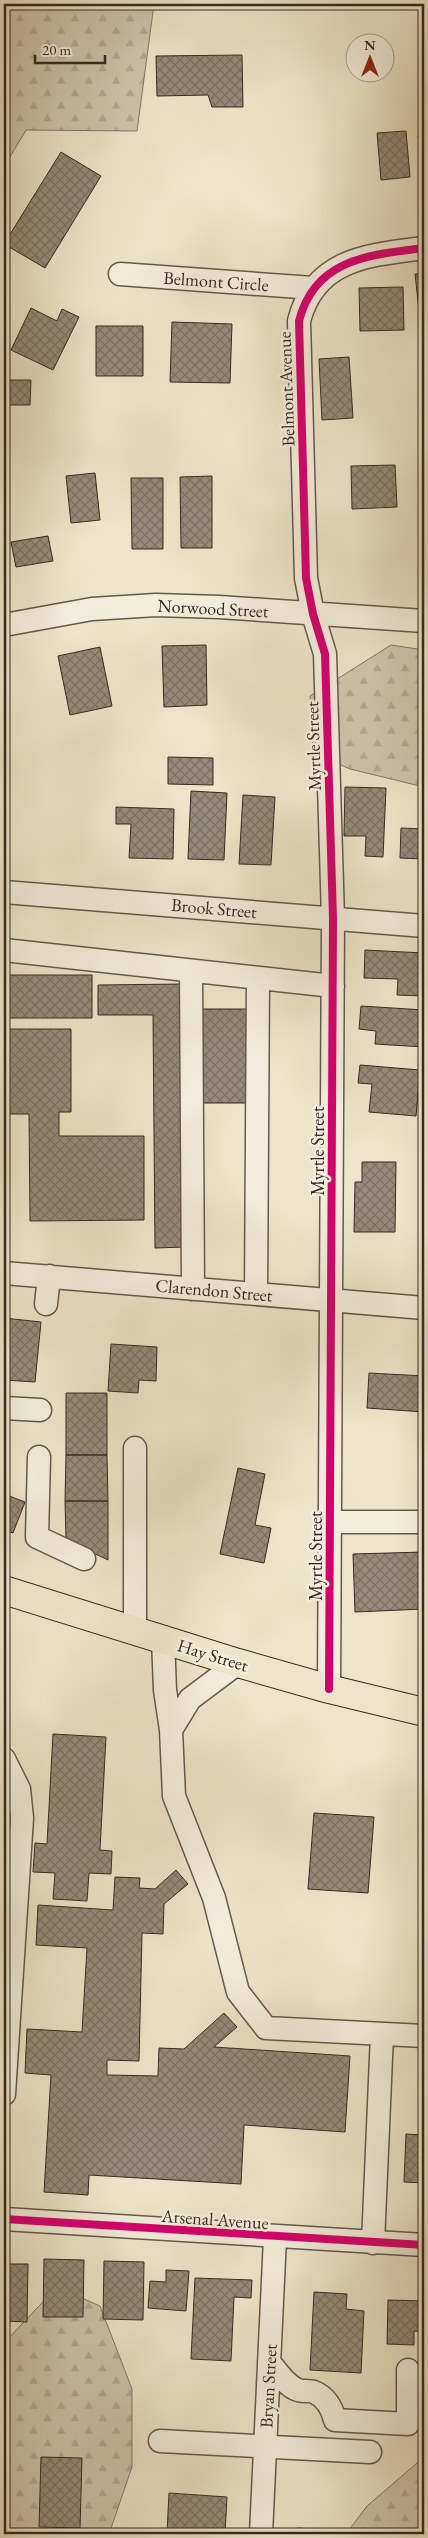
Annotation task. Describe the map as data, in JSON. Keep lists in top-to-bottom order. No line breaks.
{"streets":{"main road":["Hay Street"],"street":["Belmont Circle","Belmont Avenue","Norwood Street","Myrtle Street","Brook Street","Clarendon Street","Arsenal Avenue","Bryan Street"]},"crossings":[["Belmont Circle","Belmont Avenue"],["Belmont Avenue","Norwood Street"],["Belmont Avenue","Myrtle Street"],["Norwood Street","Myrtle Street"],["Myrtle Street","Brook Street"],["Myrtle Street","Clarendon Street"],["Myrtle Street","Hay Street"],["Arsenal Avenue","Bryan Street"]],"scale_bar":"20 m","north":"top"}
